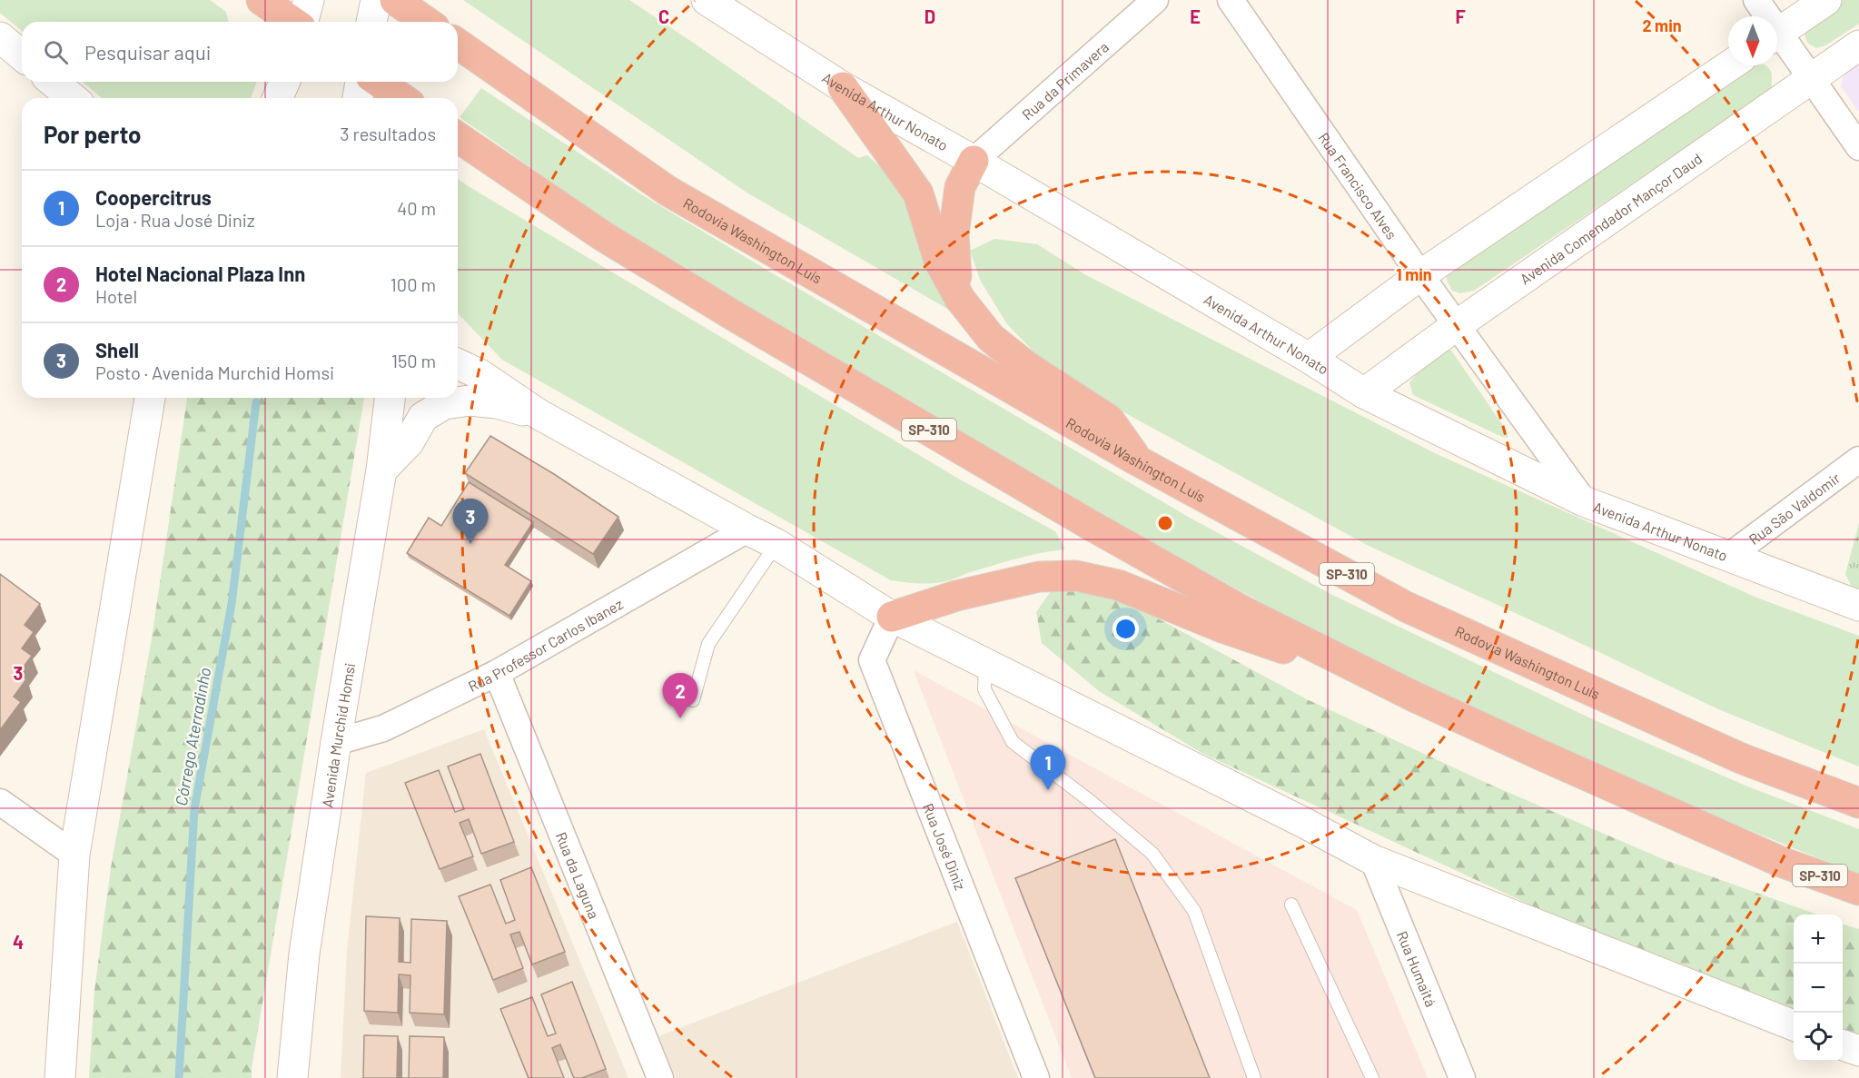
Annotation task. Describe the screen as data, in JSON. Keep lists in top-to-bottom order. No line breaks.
{"streets":{"highway":["Rodovia Washington Luís","SP-310"],"main road":["Avenida Arthur Nonato","Avenida Comendador Mançor Daud","Avenida Murchid Homsi"],"street":["Rua da Primavera","Rua Francisco Alves","Rua São Valdomir","Rua Professor Carlos Ibanez","Rua José Diniz","Rua da Laguna","Rua Humaitá"]},"crossings":[["Rua da Primavera","Avenida Arthur Nonato"],["Avenida Arthur Nonato","Rua Francisco Alves"],["Avenida Arthur Nonato","Avenida Comendador Mançor Daud"],["Avenida Arthur Nonato","Rua São Valdomir"],["Rua Francisco Alves","Avenida Comendador Mançor Daud"],["Rua Professor Carlos Ibanez","Avenida Murchid Homsi"],["Rua Professor Carlos Ibanez","Rua da Laguna"]],"water":["Córrego Aterradinho"],"north":"bottom","page":{"search":"Pesquisar aqui","heading":["Por perto","3 resultados"],"list":[{"mark":"1","name":"Coopercitrus","note":"Loja · Rua José Diniz","value":"40 m"},{"mark":"2","name":"Hotel Nacional Plaza Inn","note":"Hotel","value":"100 m"},{"mark":"3","name":"Shell","note":"Posto · Avenida Murchid Homsi","value":"150 m"}],"pins":["3","2","1"],"map_buttons":["+","−"]},"grid":{"columns":["C","D","E","F"],"rows":["3","4"]},"rings":["2 min","1 min"]}
